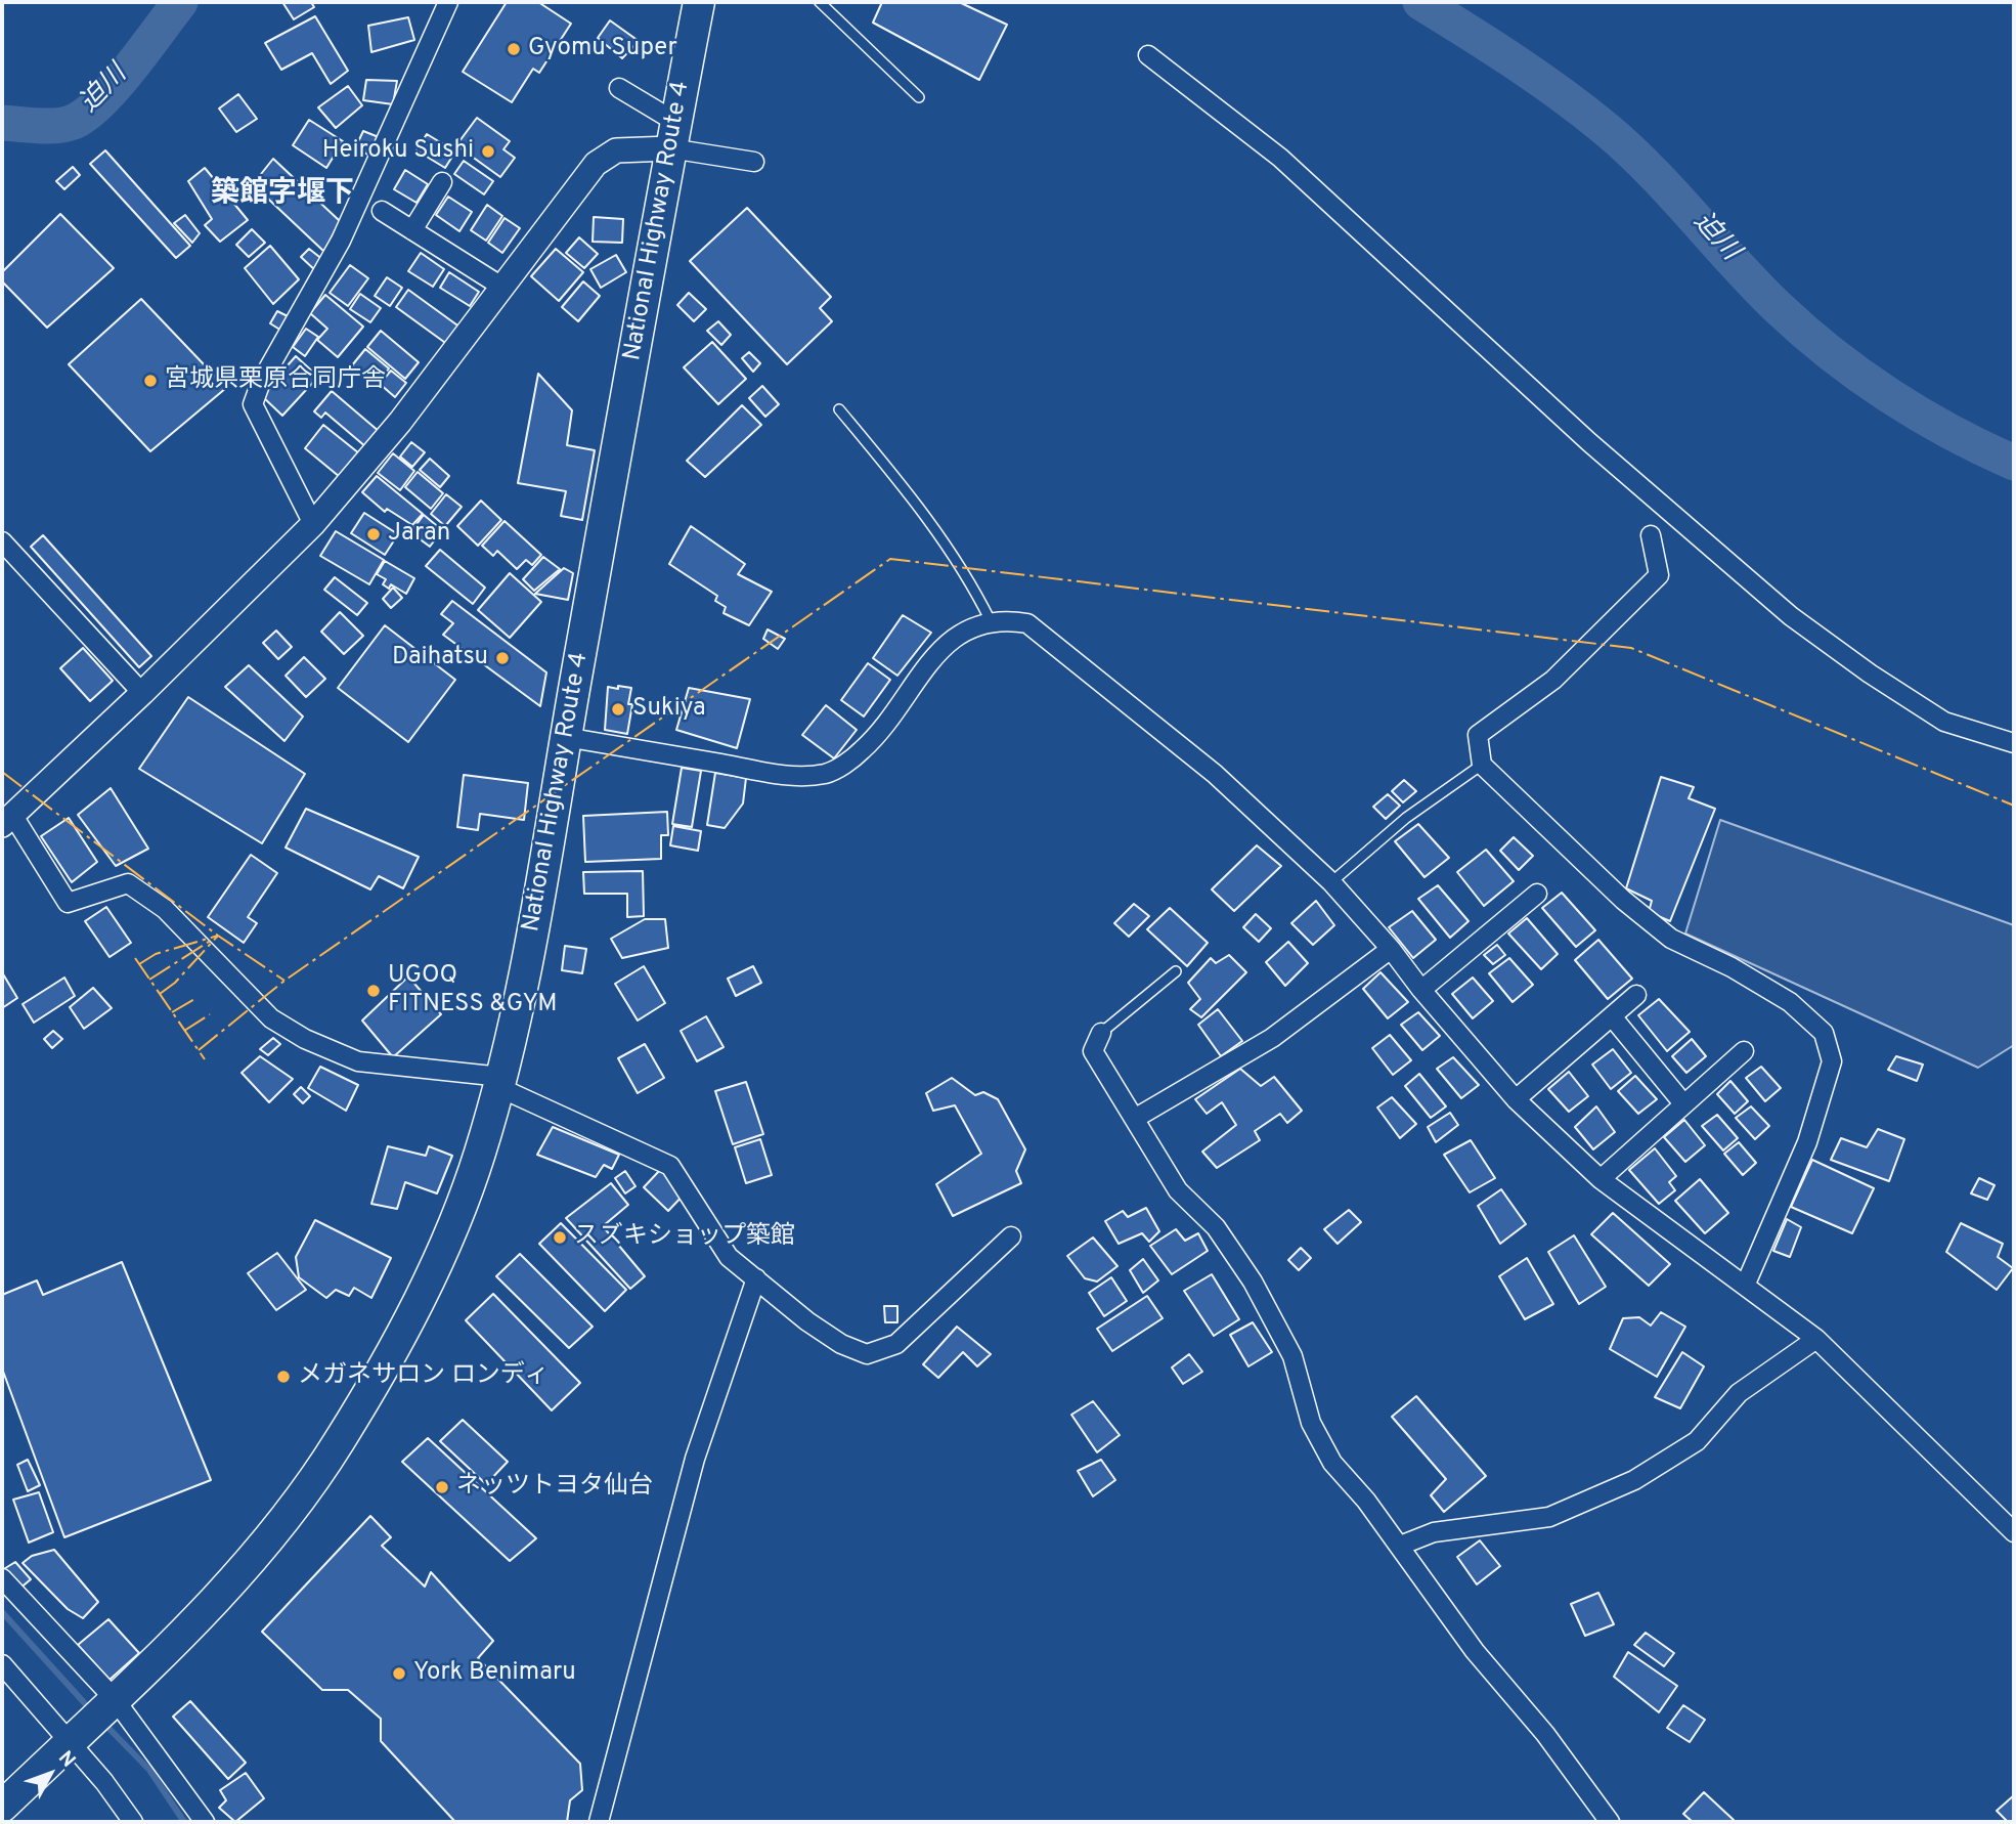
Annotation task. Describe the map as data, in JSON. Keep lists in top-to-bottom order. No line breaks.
{"streets":{"highway":["National Highway Route 4"]},"districts":["築館字堰下"],"water":["迫川"],"places":["Gyomu Super","Heiroku Sushi","宮城県栗原合同庁舎","Jaran","Daihatsu","Sukiya","UGOQ FITNESS &GYM","スズキショップ築館","メガネサロン ロンディ","ネッツトヨタ仙台","York Benimaru"],"north":"top right"}
